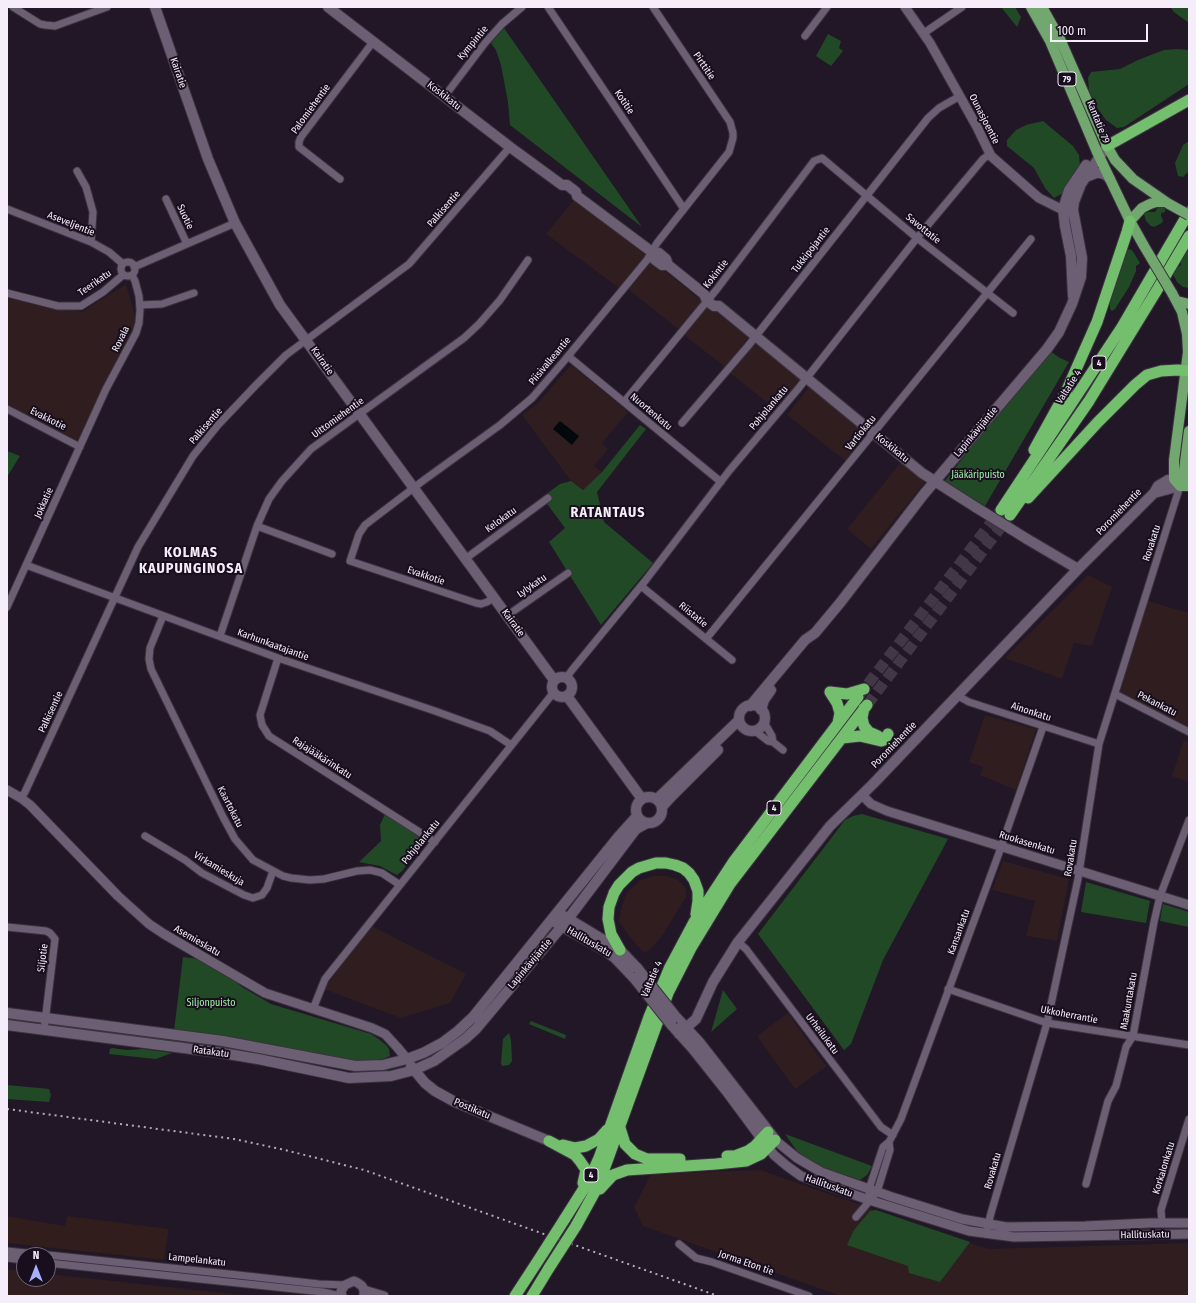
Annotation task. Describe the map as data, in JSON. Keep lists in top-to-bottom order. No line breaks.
{"streets":{"highway":["4","Valtatie 4"],"main road":["Kairatie","79","Koskikatu","Kantatie 79","Lapinkävijäntie","Poromiehentie","Hallituskatu","Ratakatu","Postikatu"],"street":["Kympintie","Pirttitie","Kotitie","Palomiehentie","Ounasjoentie","Palkisentie","Suotie","Aseveljentie","Savottatie","Tukkipojantie","Kokintie","Teerikatu","Rovala","Piisivalkeantie","Pohjolankatu","Nuortenkatu","Uittomiehentie","Evakkotie","Vartiokatu","Jokkatie","Kelokatu","Rovakatu","Lylykatu","Riistatie","Karhunkaatajantie","Pekankatu","Ainonkatu","Rajajääkärinkatu","Kaartokatu","Ruokasenkatu","Virkamieskuja","Kansankatu","Asemieskatu","Siljotie","Maakuntakatu","Ukkoherrantie","Urheilukatu","Korkalonkatu","Lampelankatu","Jorma Eton tie"]},"crossings":[["Kympintie","Koskikatu"],["Pirttitie","Piisivalkeantie"],["Kairatie","Palkisentie"],["Kairatie","Piisivalkeantie"],["Kairatie","Pohjolankatu"],["Kairatie","Uittomiehentie"],["Kairatie","Evakkotie"],["Kairatie","Kelokatu"],["Kairatie","Lylykatu"],["79","Kantatie 79"],["79","Valtatie 4"],["79","Poromiehentie"],["79","Rovakatu"],["Koskikatu","Palomiehentie"],["Koskikatu","Palkisentie"],["Koskikatu","Tukkipojantie"],["Koskikatu","Kokintie"],["Koskikatu","Piisivalkeantie"],["Koskikatu","Pohjolankatu"],["Koskikatu","Lapinkävijäntie"],["Koskikatu","Vartiokatu"],["Koskikatu","Poromiehentie"],["Kotitie","Piisivalkeantie"],["Ounasjoentie","Tukkipojantie"],["Ounasjoentie","Pohjolankatu"],["Ounasjoentie","Lapinkävijäntie"],["Kantatie 79","Lapinkävijäntie"],["Palkisentie","Karhunkaatajantie"],["Palkisentie","Asemieskatu"],["Aseveljentie","Teerikatu"],["Aseveljentie","Rovala"],["Savottatie","Tukkipojantie"],["Savottatie","Kokintie"],["Savottatie","Pohjolankatu"],["Savottatie","Vartiokatu"],["Kokintie","Nuortenkatu"],["Teerikatu","Rovala"],["Rovala","Jokkatie"],["Piisivalkeantie","Nuortenkatu"],["Piisivalkeantie","Evakkotie"],["4","Valtatie 4"],["Pohjolankatu","Nuortenkatu"],["Pohjolankatu","Riistatie"],["Pohjolankatu","Karhunkaatajantie"],["Pohjolankatu","Rajajääkärinkatu"],["Pohjolankatu","Kaartokatu"],["Pohjolankatu","Asemieskatu"],["Uittomiehentie","Karhunkaatajantie"],["Evakkotie","Jokkatie"],["Lapinkävijäntie","Asemieskatu"],["Lapinkävijäntie","Hallituskatu"],["Lapinkävijäntie","Ratakatu"],["Lapinkävijäntie","Postikatu"],["Vartiokatu","Riistatie"],["Jokkatie","Karhunkaatajantie"],["Poromiehentie","Rovakatu"],["Poromiehentie","Ainonkatu"],["Poromiehentie","Ruokasenkatu"],["Poromiehentie","Hallituskatu"],["Poromiehentie","Urheilukatu"],["Rovakatu","Pekankatu"],["Rovakatu","Ainonkatu"],["Rovakatu","Ruokasenkatu"],["Rovakatu","Hallituskatu"],["Rovakatu","Ukkoherrantie"],["Karhunkaatajantie","Rajajääkärinkatu"],["Karhunkaatajantie","Kaartokatu"],["Ainonkatu","Kansankatu"],["Kaartokatu","Virkamieskuja"],["Ruokasenkatu","Kansankatu"],["Ruokasenkatu","Maakuntakatu"],["Kansankatu","Hallituskatu"],["Kansankatu","Ukkoherrantie"],["Kansankatu","Urheilukatu"],["Asemieskatu","Ratakatu"],["Asemieskatu","Postikatu"],["Hallituskatu","Korkalonkatu"],["Siljotie","Ratakatu"],["Maakuntakatu","Ukkoherrantie"],["Ratakatu","Postikatu"]],"districts":["RATANTAUS","KOLMAS KAUPUNGINOSA"],"parks":["Jääkäripuisto","Siljonpuisto"],"scale_bar":"100 m","north":"top"}
